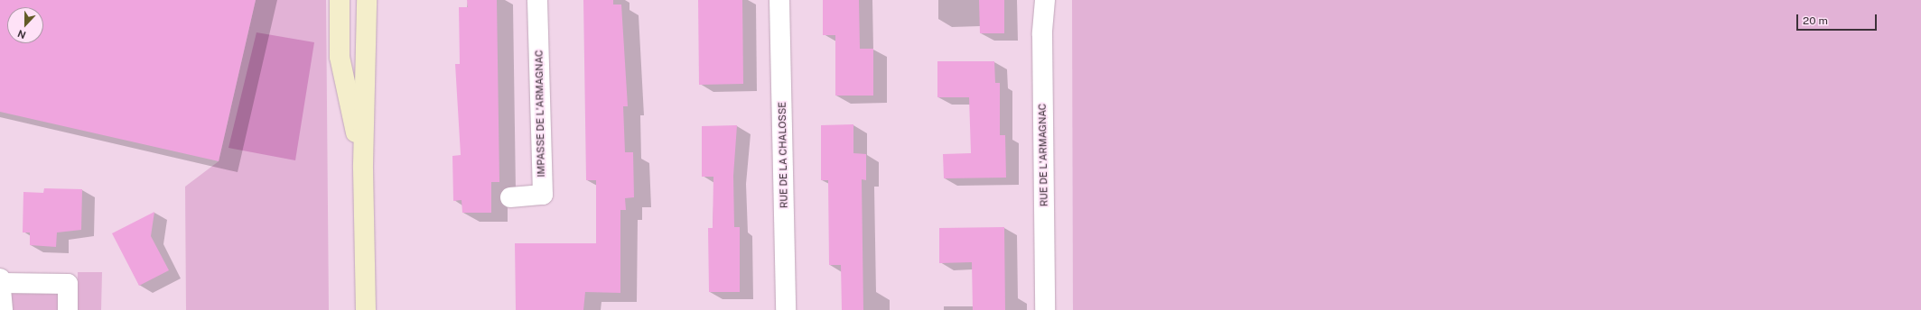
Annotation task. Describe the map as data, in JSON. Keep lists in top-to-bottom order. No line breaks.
{"streets":{"street":["IMPASSE DE L'ARMAGNAC","RUE DE LA CHALOSSE","RUE DE L'ARMAGNAC"]},"scale_bar":"20 m","north":"bottom"}
